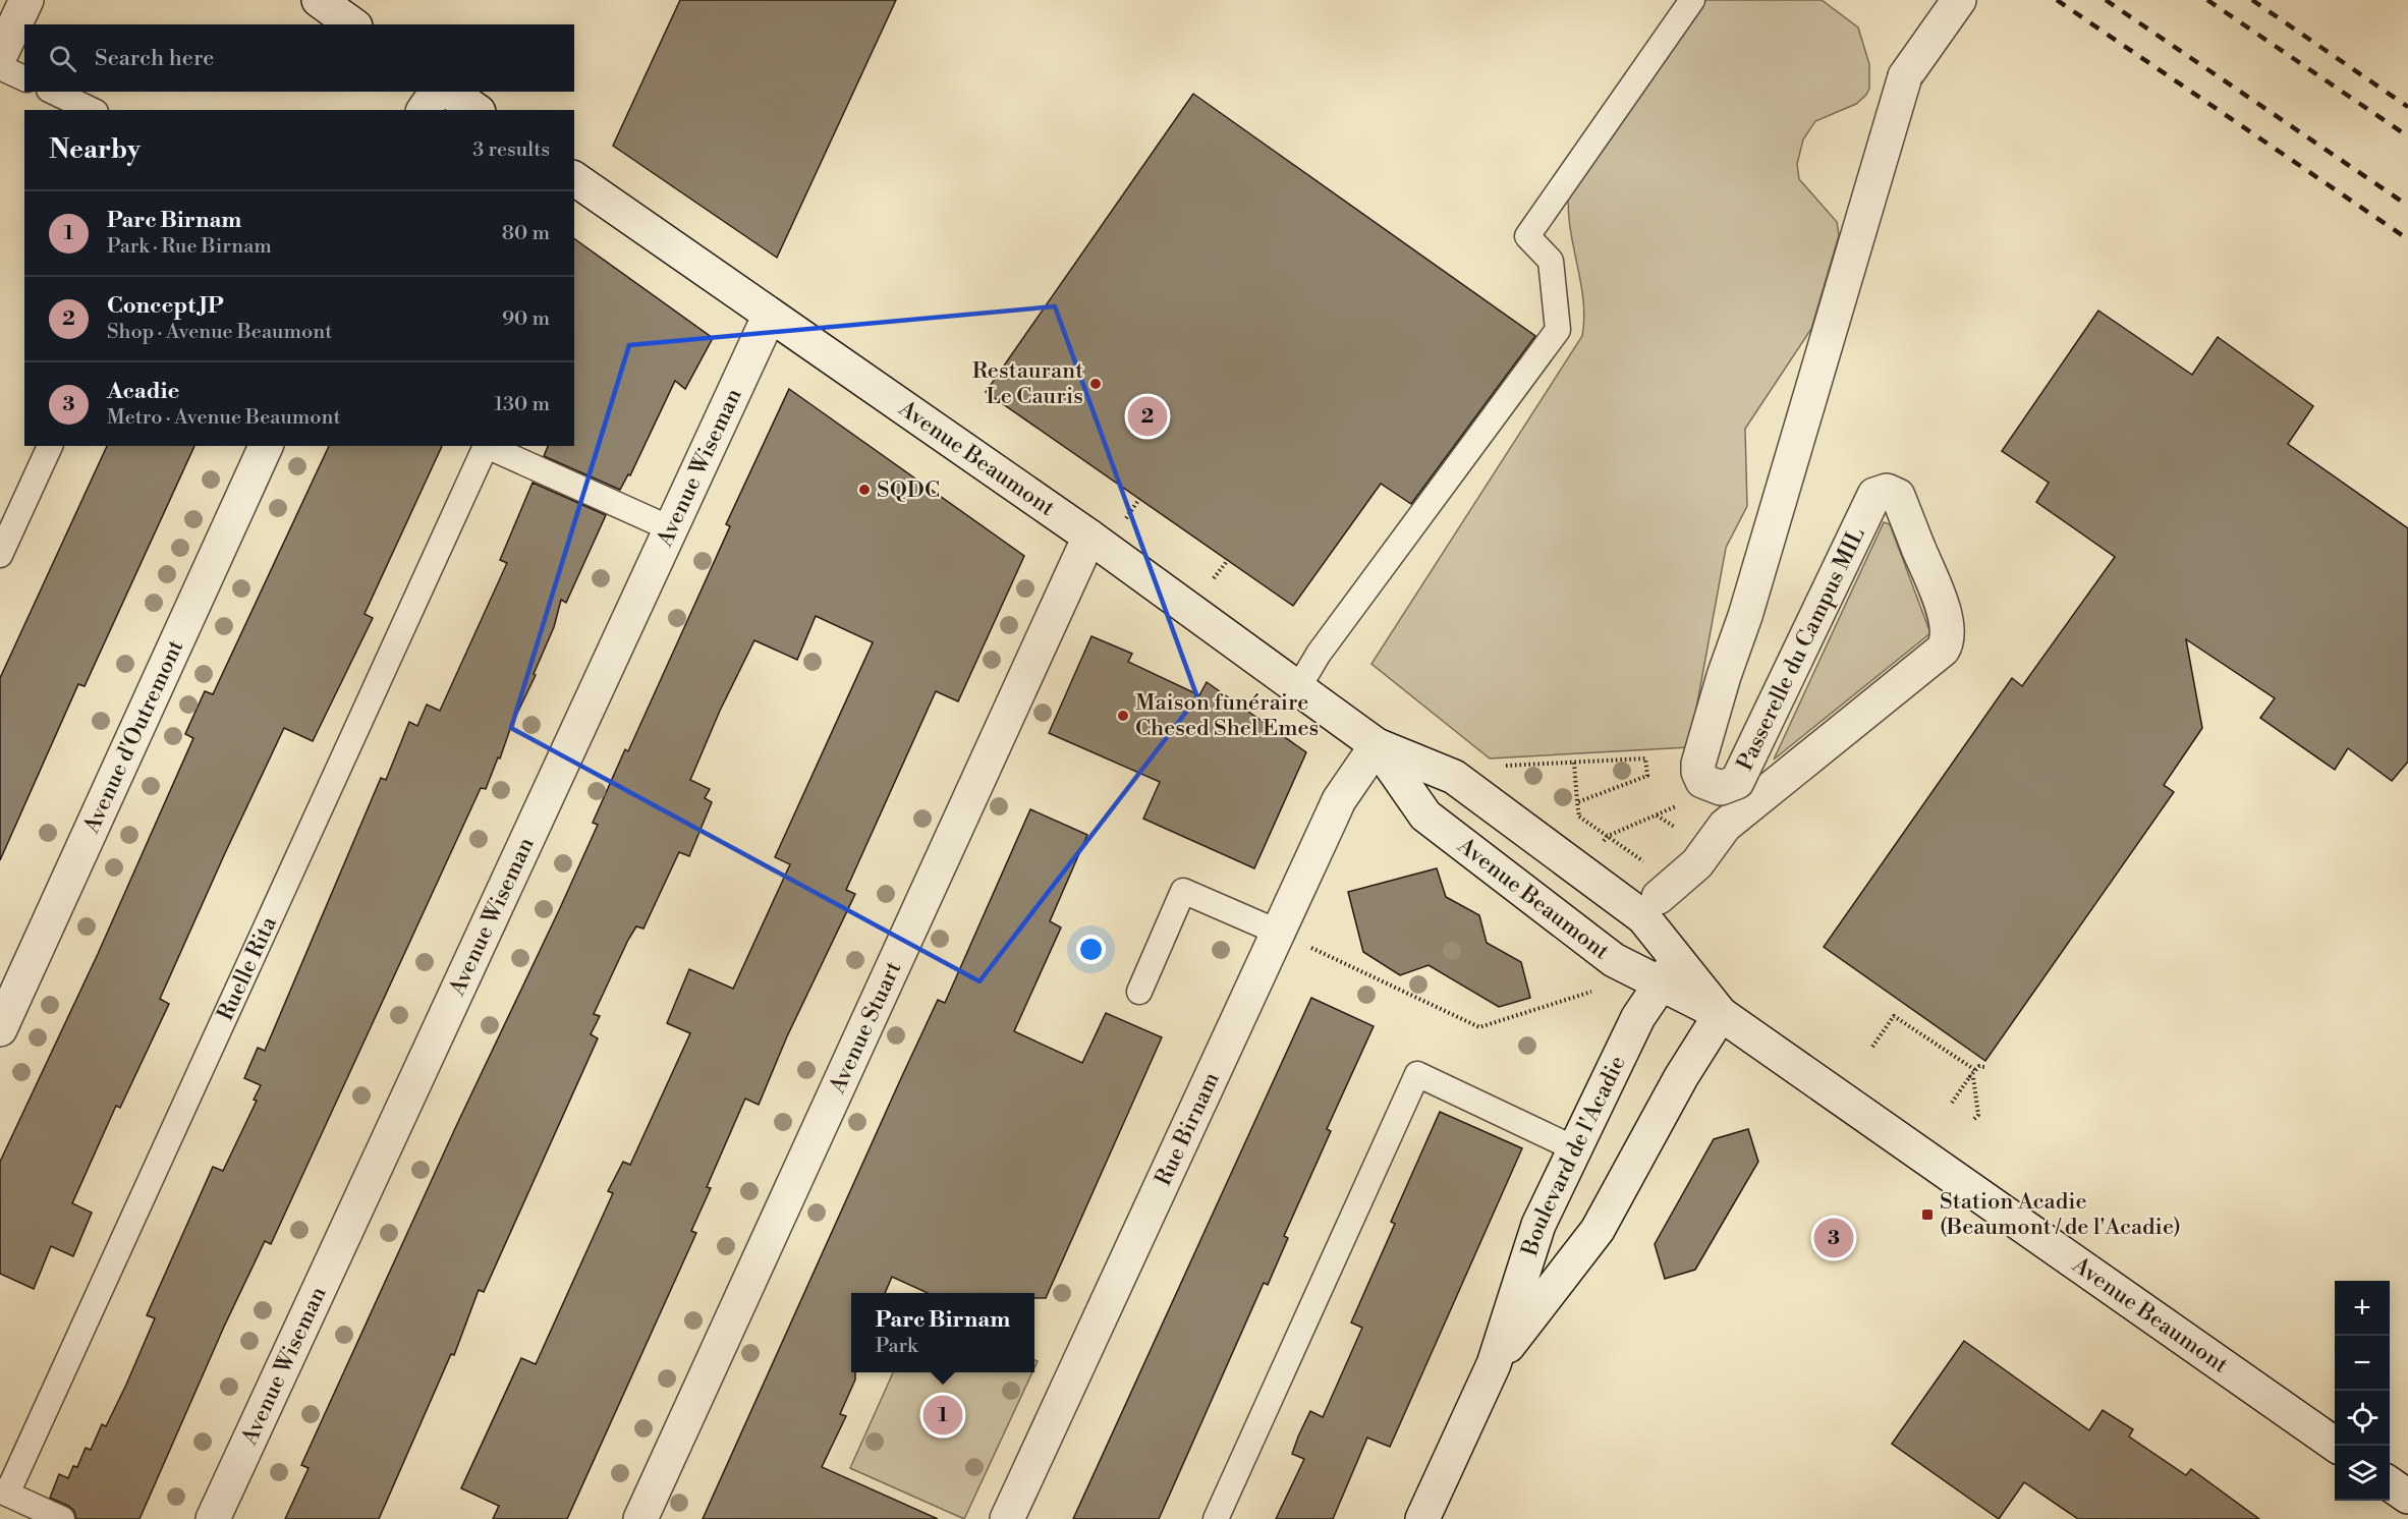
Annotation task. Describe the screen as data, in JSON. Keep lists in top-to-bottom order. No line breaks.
{"streets":{"street":["Avenue Beaumont","Avenue Wiseman","Passerelle du Campus MIL","Avenue d'Outremont","Avenue Stuart","Rue Birnam","Boulevard de l'Acadie"],"lane":["Ruelle Rita"]},"crossings":[["Avenue Beaumont","Avenue Wiseman"],["Avenue Beaumont","Avenue Stuart"],["Avenue Beaumont","Rue Birnam"],["Avenue Beaumont","Boulevard de l'Acadie"]],"places":{"other":["Restaurant Le Cauris","SQDC","Maison funéraire Chesed Shel Emes"],"transit":["Station Acadie (Beaumont / de l'Acadie)"]},"page":{"search":"Search here","heading":["Nearby","3 results"],"list":[{"mark":"1","name":"Parc Birnam","note":"Park · Rue Birnam","value":"80 m"},{"mark":"2","name":"Concept JP","note":"Shop · Avenue Beaumont","value":"90 m"},{"mark":"3","name":"Acadie","note":"Metro · Avenue Beaumont","value":"130 m"}],"pins":["2","3","1"],"map_buttons":["+","−"],"popup":["Parc Birnam","Park"]}}
